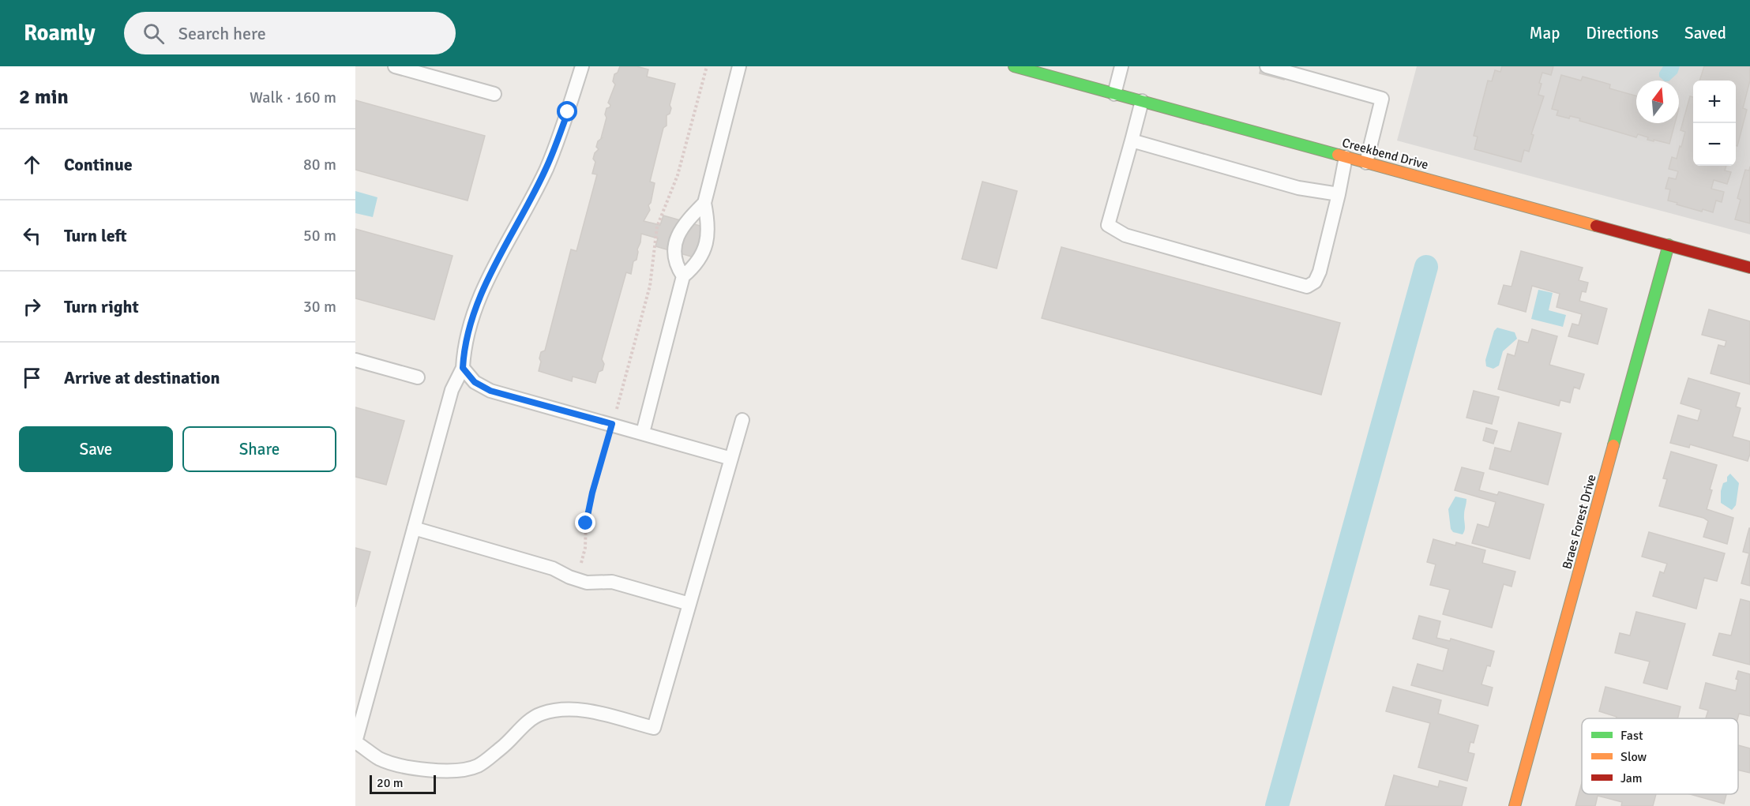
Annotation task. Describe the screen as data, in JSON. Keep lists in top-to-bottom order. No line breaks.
{"streets":{"street":["Creekbend Drive","Braes Forest Drive"]},"crossings":[["Creekbend Drive","Braes Forest Drive"]],"legend":["Fast","Slow","Jam"],"scale_bar":"20 m","north":"top","page":{"header":"Roamly","search":"Search here","nav":["Map","Directions","Saved"],"heading":["2 min","Walk · 160 m"],"map_buttons":["+","−"],"list":[["Continue","80 m"],["Turn left","50 m"],["Turn right","30 m"],"Arrive at destination"],"buttons":["Save","Share"],"scale":"20 m"}}
